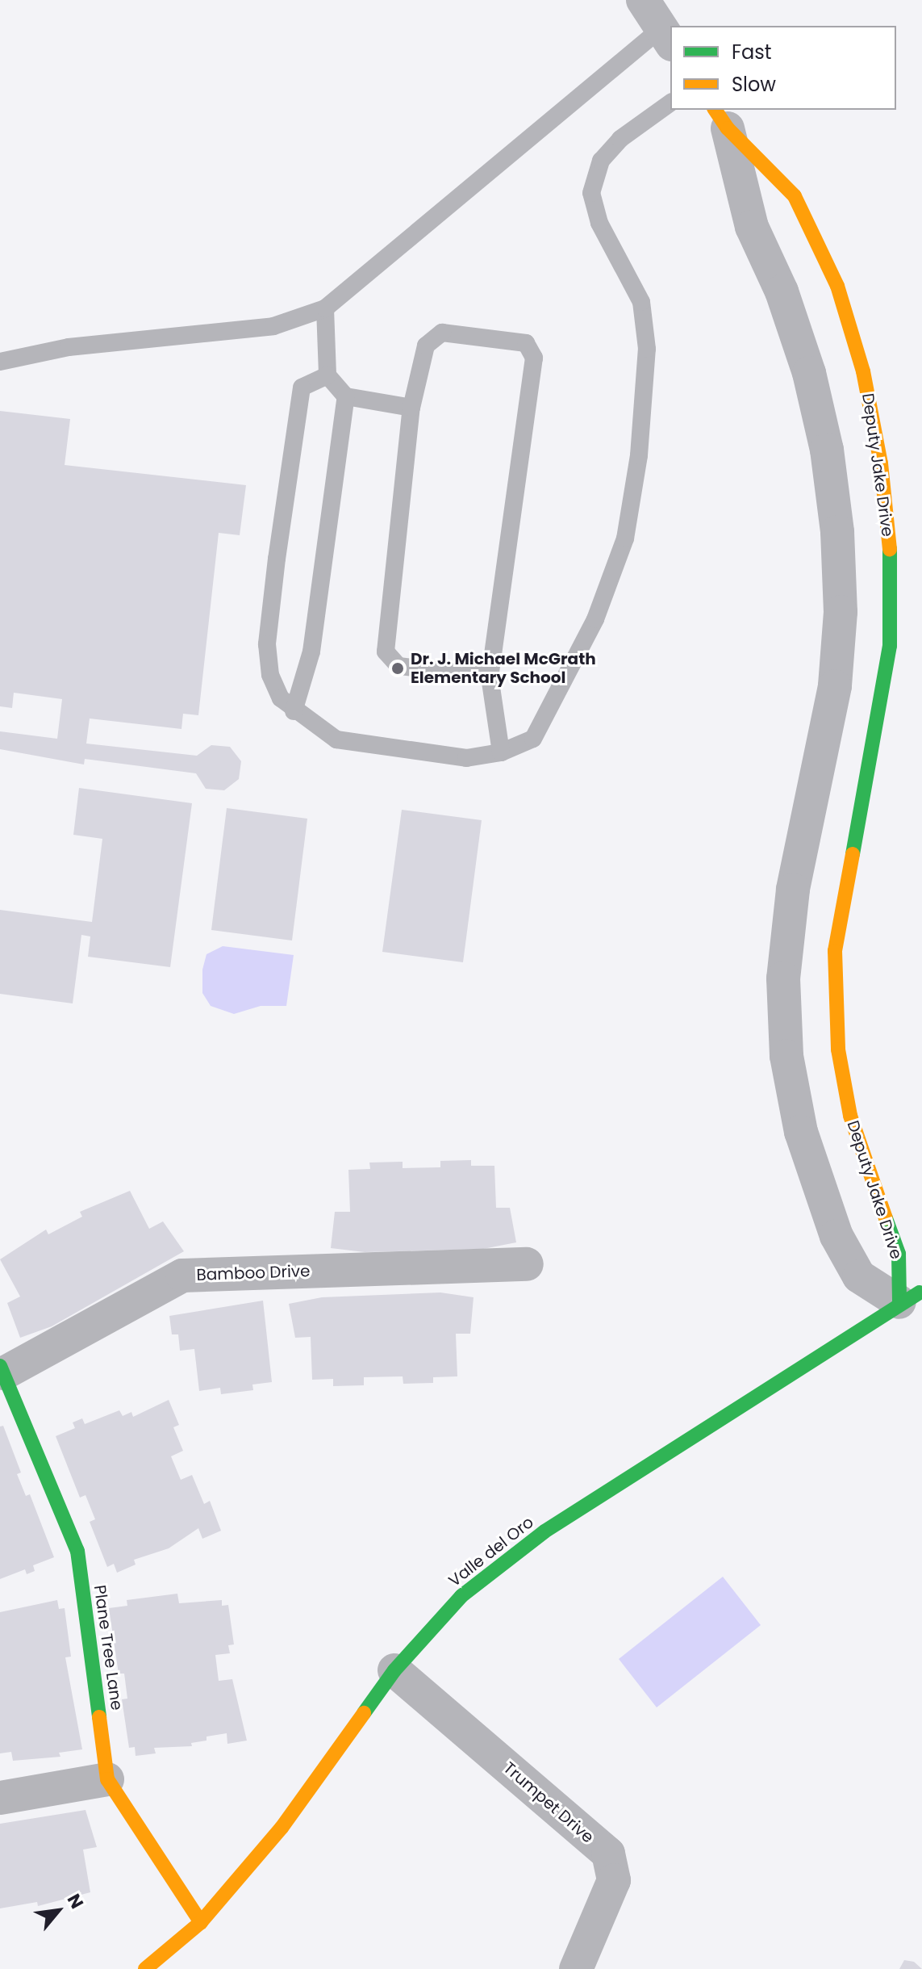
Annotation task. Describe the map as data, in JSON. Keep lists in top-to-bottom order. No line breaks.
{"streets":{"street":["Deputy Jake Drive","Bamboo Drive","Valle del Oro","Plane Tree Lane","Trumpet Drive"]},"crossings":[["Deputy Jake Drive","Valle del Oro"],["Bamboo Drive","Plane Tree Lane"],["Valle del Oro","Plane Tree Lane"],["Valle del Oro","Trumpet Drive"]],"places":["Dr. J. Michael McGrath Elementary School"],"legend":["Fast","Slow"],"north":"top right"}
